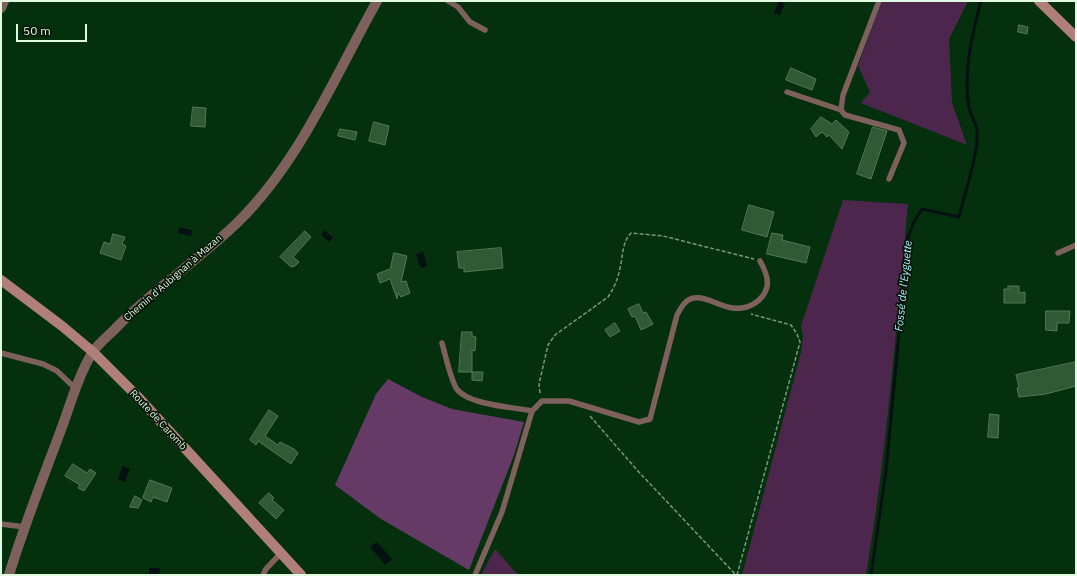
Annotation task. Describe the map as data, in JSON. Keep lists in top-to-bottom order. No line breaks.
{"streets":{"main road":["Route de Caromb"],"street":["Chemin d'Aubignan à Mazan"]},"crossings":[["Chemin d'Aubignan à Mazan","Route de Caromb"]],"water":["Fossé de l'Eyguette"],"scale_bar":"50 m"}
